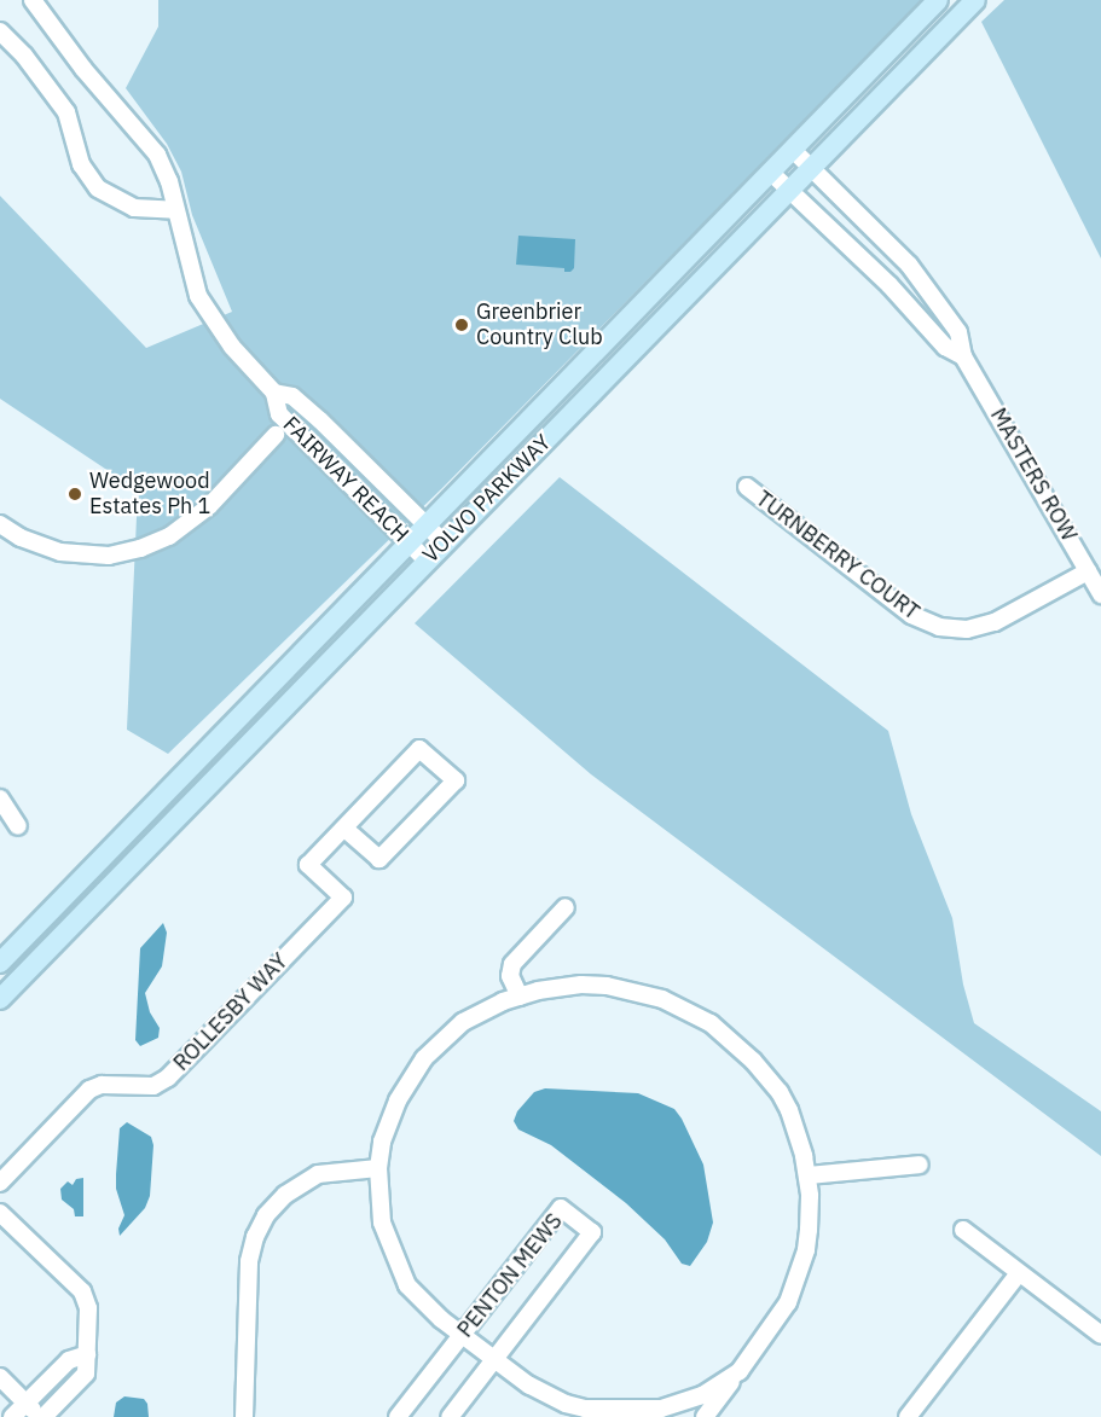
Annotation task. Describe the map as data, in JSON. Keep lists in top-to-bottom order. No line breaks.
{"streets":{"main road":["VOLVO PARKWAY"],"street":["MASTERS ROW","FAIRWAY REACH","TURNBERRY COURT","ROLLESBY WAY","PENTON MEWS"]},"crossings":[["MASTERS ROW","VOLVO PARKWAY"],["MASTERS ROW","TURNBERRY COURT"],["FAIRWAY REACH","VOLVO PARKWAY"]],"places":["Greenbrier Country Club","Wedgewood Estates Ph 1"]}
